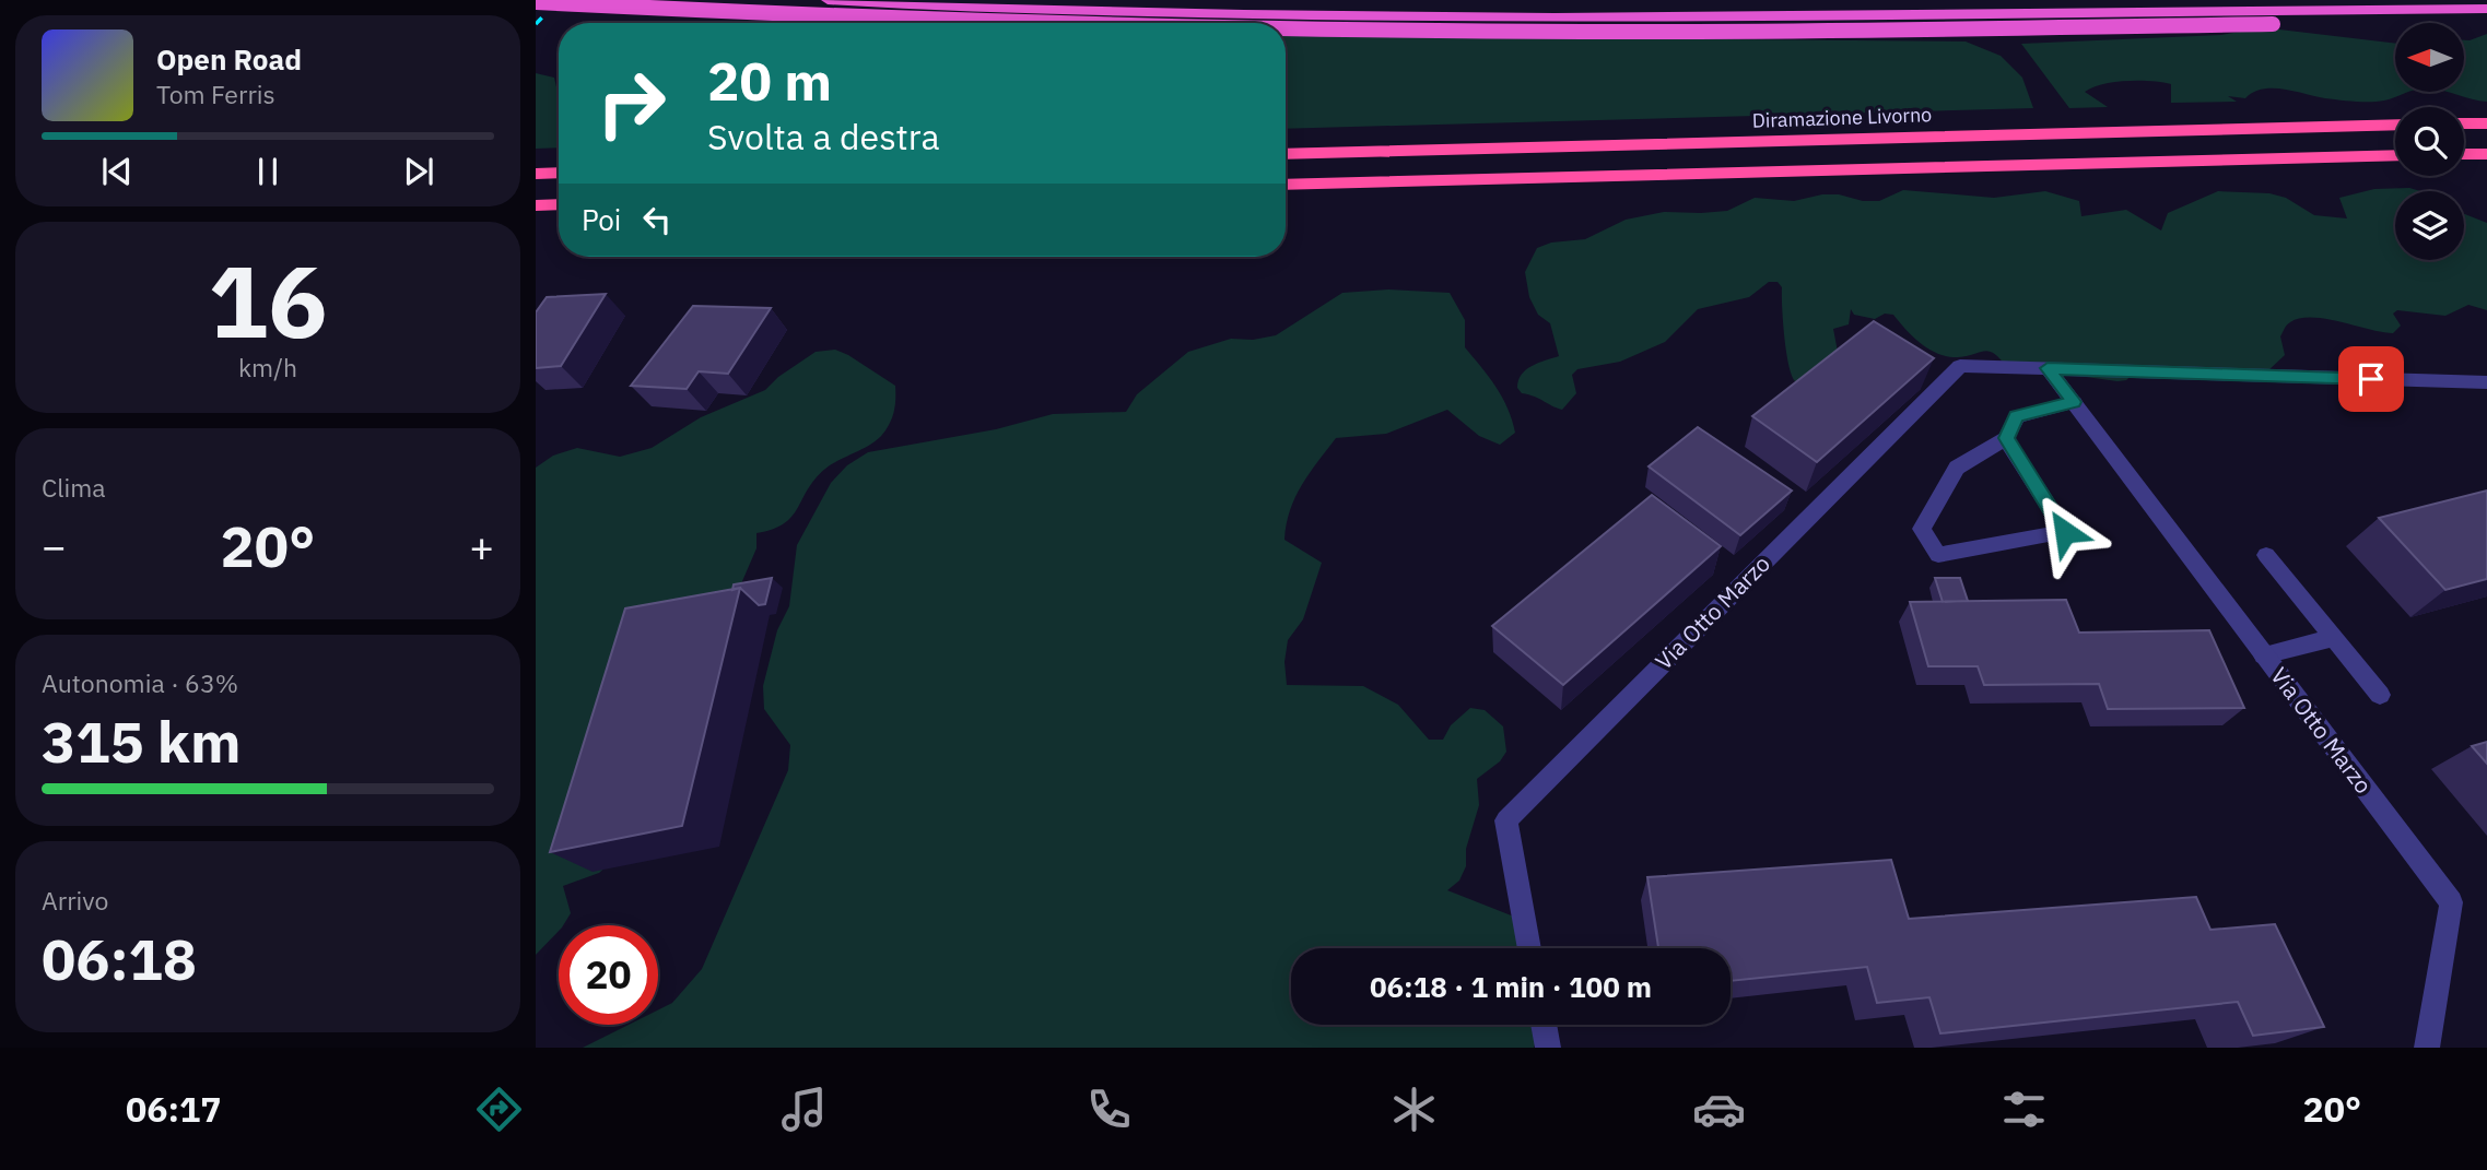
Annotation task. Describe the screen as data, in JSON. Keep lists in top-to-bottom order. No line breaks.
{"streets":{"highway":["Diramazione Livorno"],"street":["Via Otto Marzo"]},"north":"left","page":{"turn":["20 m","Svolta a destra"],"song":["Open Road","Tom Ferris"],"then":"Poi","tile":[["16","km/h"],"Clima",["Autonomia · 63%","315 km"],["Arrivo","06:18"]],"heat":["−","20°","+"],"limit":"20","trip":"06:18 · 1 min · 100 m","tabs":["06:17","20°"]}}
